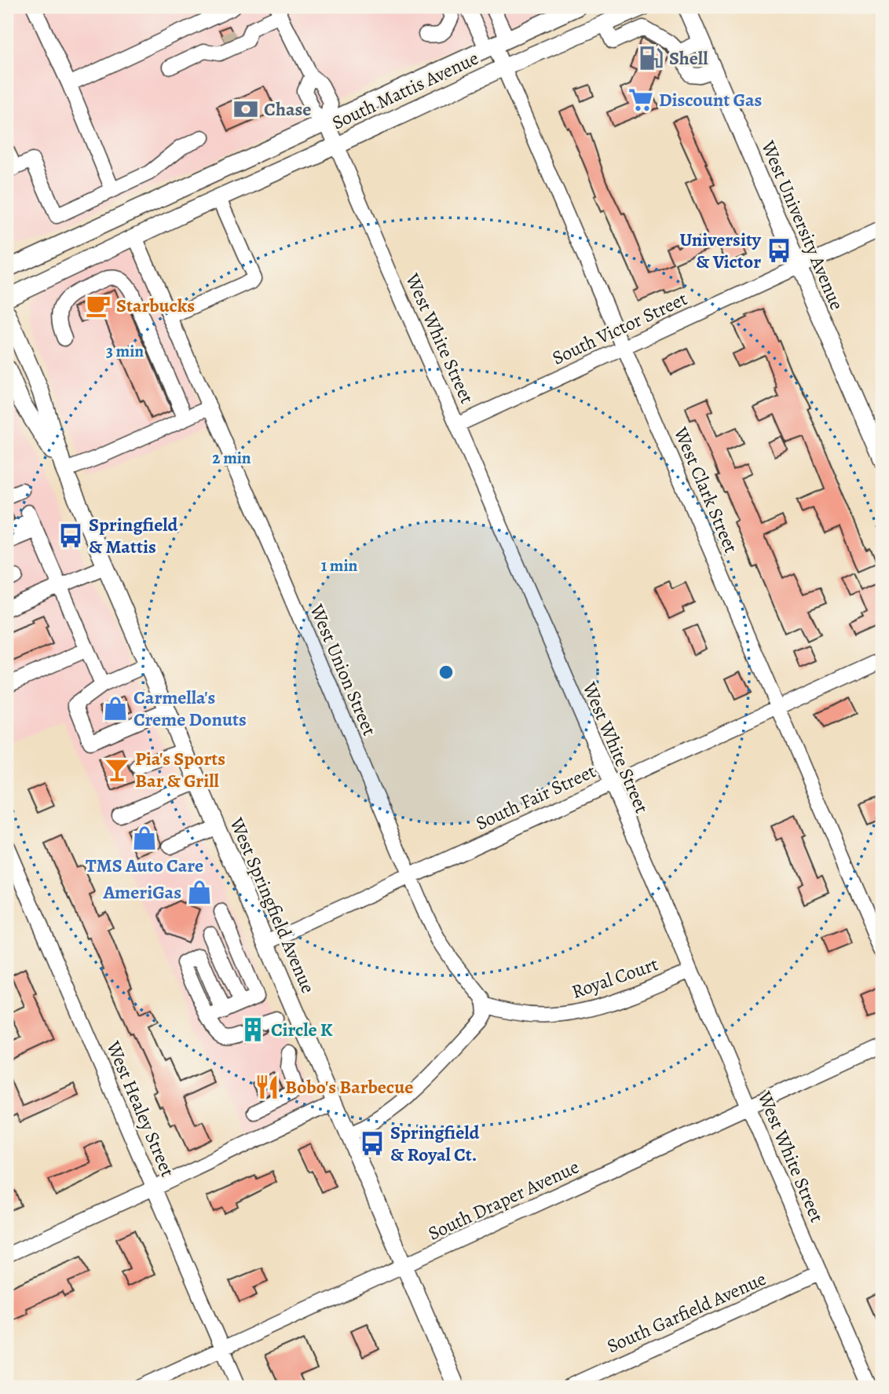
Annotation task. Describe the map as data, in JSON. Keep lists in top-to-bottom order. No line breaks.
{"streets":{"main road":["South Mattis Avenue","West University Avenue","West Springfield Avenue"],"street":["South Victor Street","West White Street","West Clark Street","West Union Street","South Fair Street","Royal Court","West Healey Street","South Draper Avenue","South Garfield Avenue"]},"crossings":[["South Mattis Avenue","West White Street"],["South Mattis Avenue","West Clark Street"],["South Mattis Avenue","West Union Street"],["West University Avenue","South Victor Street"],["South Victor Street","West White Street"],["South Victor Street","West Clark Street"],["West White Street","South Fair Street"],["West White Street","Royal Court"],["West White Street","South Draper Avenue"],["West White Street","South Garfield Avenue"],["West Clark Street","South Fair Street"],["West Union Street","South Fair Street"],["South Fair Street","West Springfield Avenue"],["West Springfield Avenue","South Draper Avenue"],["West Healey Street","South Draper Avenue"]],"places":{"fuel station":["Shell"],"supermarket":["Discount Gas"],"bank":["Chase"],"bus stop":["University & Victor","Springfield & Mattis","Springfield & Royal Ct."],"cafe":["Starbucks"],"shop":["Carmella's Creme Donuts","TMS Auto Care","AmeriGas"],"bar":["Pia's Sports Bar & Grill"],"building":["Circle K"],"restaurant":["Bobo's Barbecue"]},"rings":["3 min","2 min","1 min"]}
